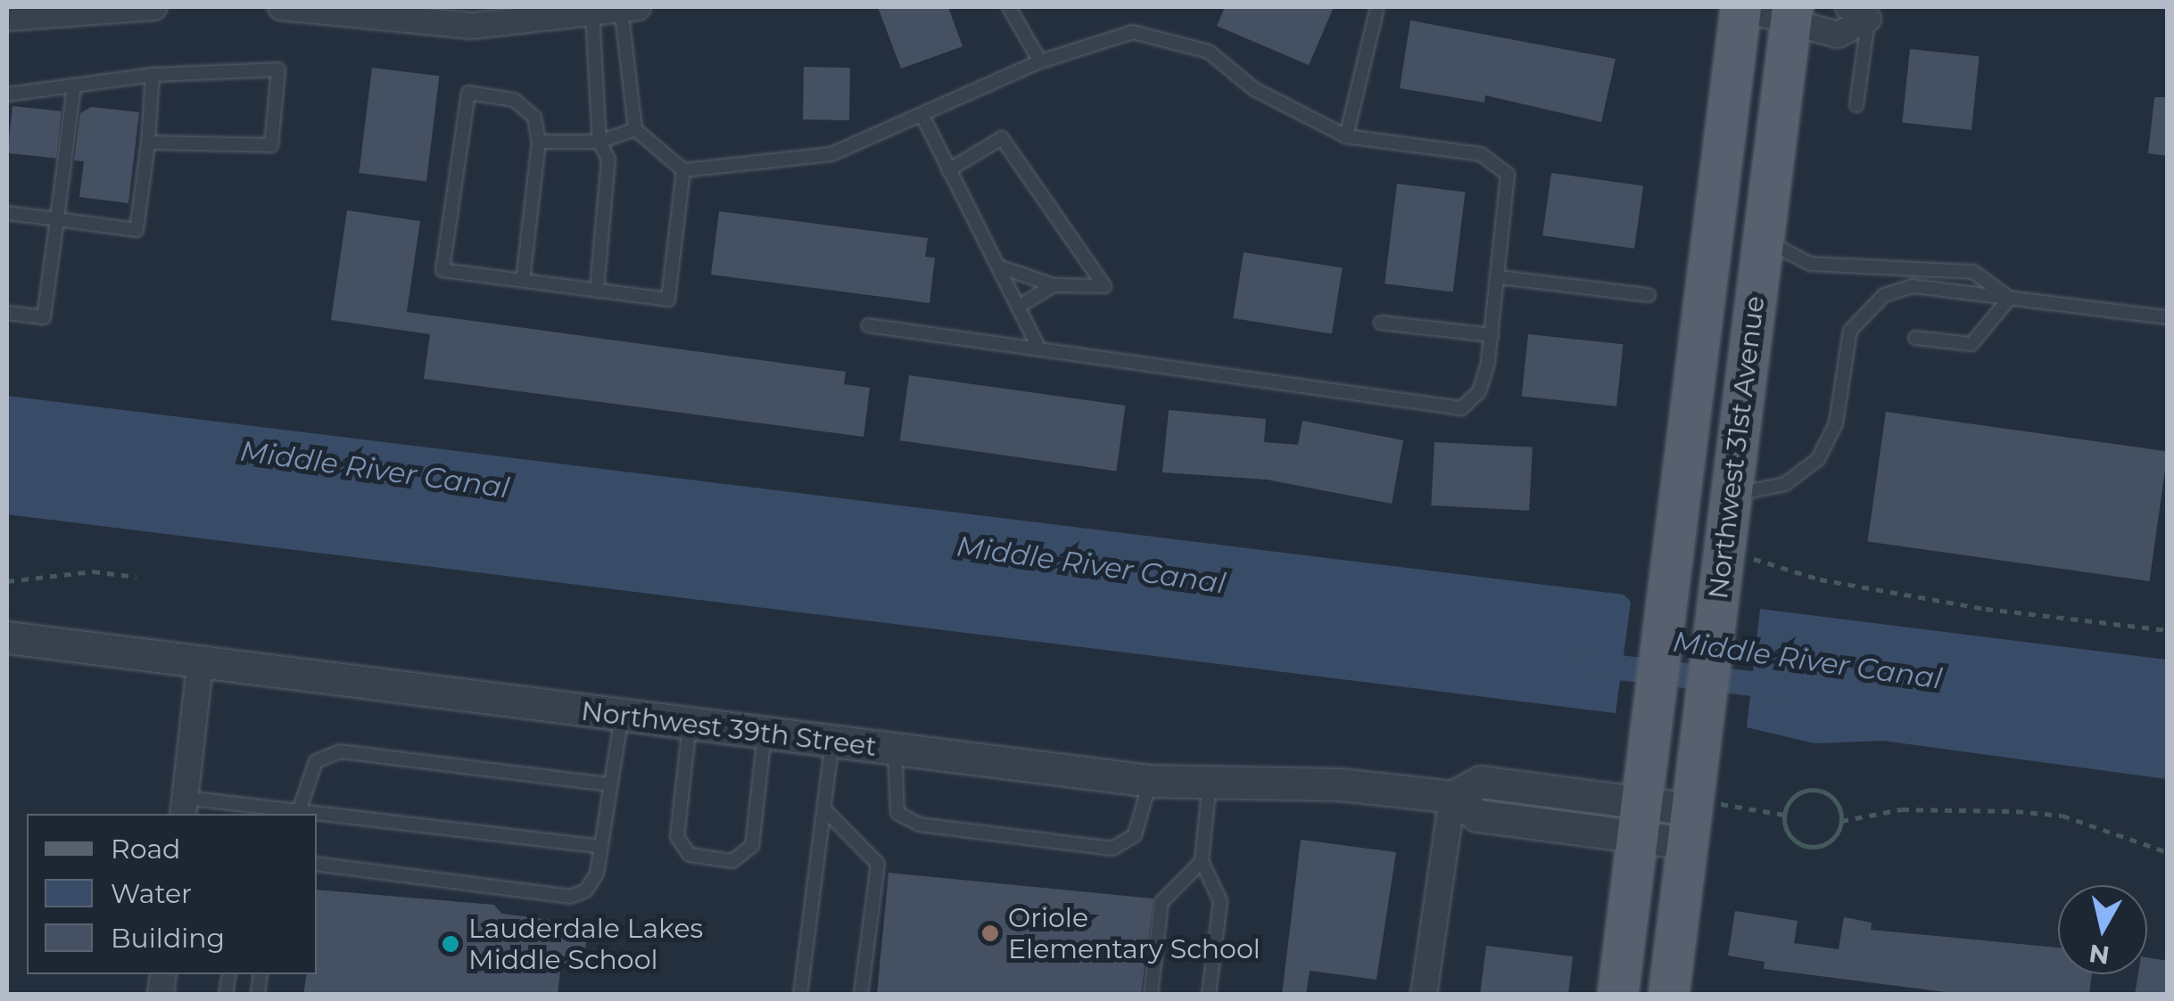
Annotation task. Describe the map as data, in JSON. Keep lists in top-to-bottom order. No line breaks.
{"streets":{"main road":["Northwest 31st Avenue"],"street":["Northwest 39th Street"]},"crossings":[["Northwest 31st Avenue","Northwest 39th Street"]],"water":["Middle River Canal"],"places":["Oriole Elementary School","Lauderdale Lakes Middle School"],"legend":["Road","Water","Building"],"north":"bottom"}
